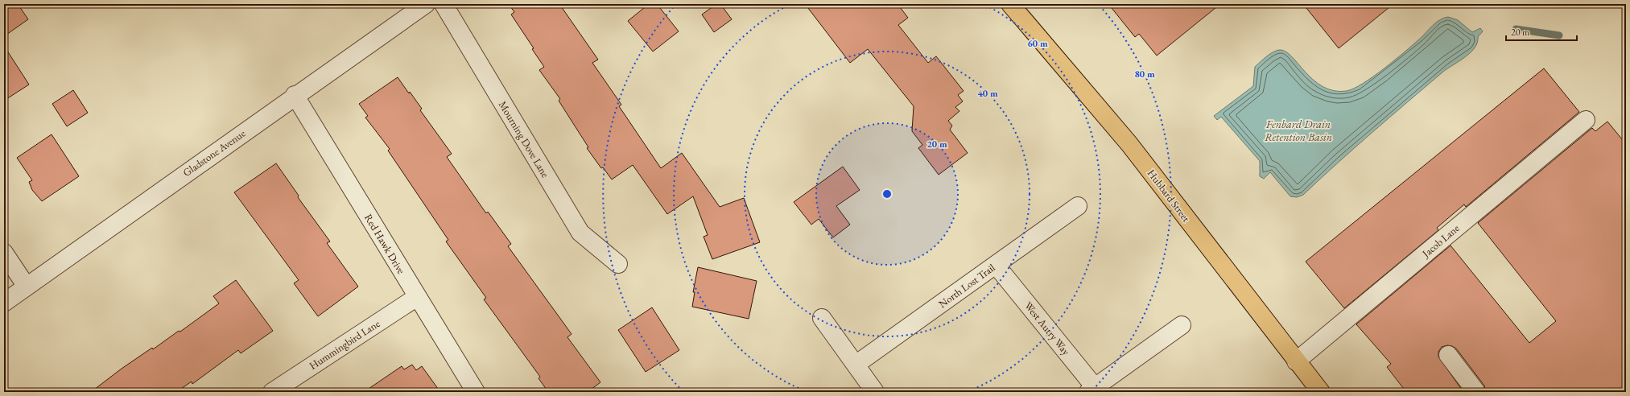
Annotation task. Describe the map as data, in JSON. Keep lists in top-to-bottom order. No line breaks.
{"streets":{"main road":["Hubbard Street"],"street":["Mourning Dove Lane","Gladstone Avenue","Jacob Lane","Red Hawk Drive","North Lost Trail","West Autry Way","Hummingbird Lane"]},"crossings":[["Gladstone Avenue","Red Hawk Drive"],["Hubbard Street","Jacob Lane"],["Red Hawk Drive","Hummingbird Lane"],["North Lost Trail","West Autry Way"]],"water":["Fenbard Drain Retention Basin"],"scale_bar":"20 m","rings":["60 m","80 m","40 m","20 m"]}
